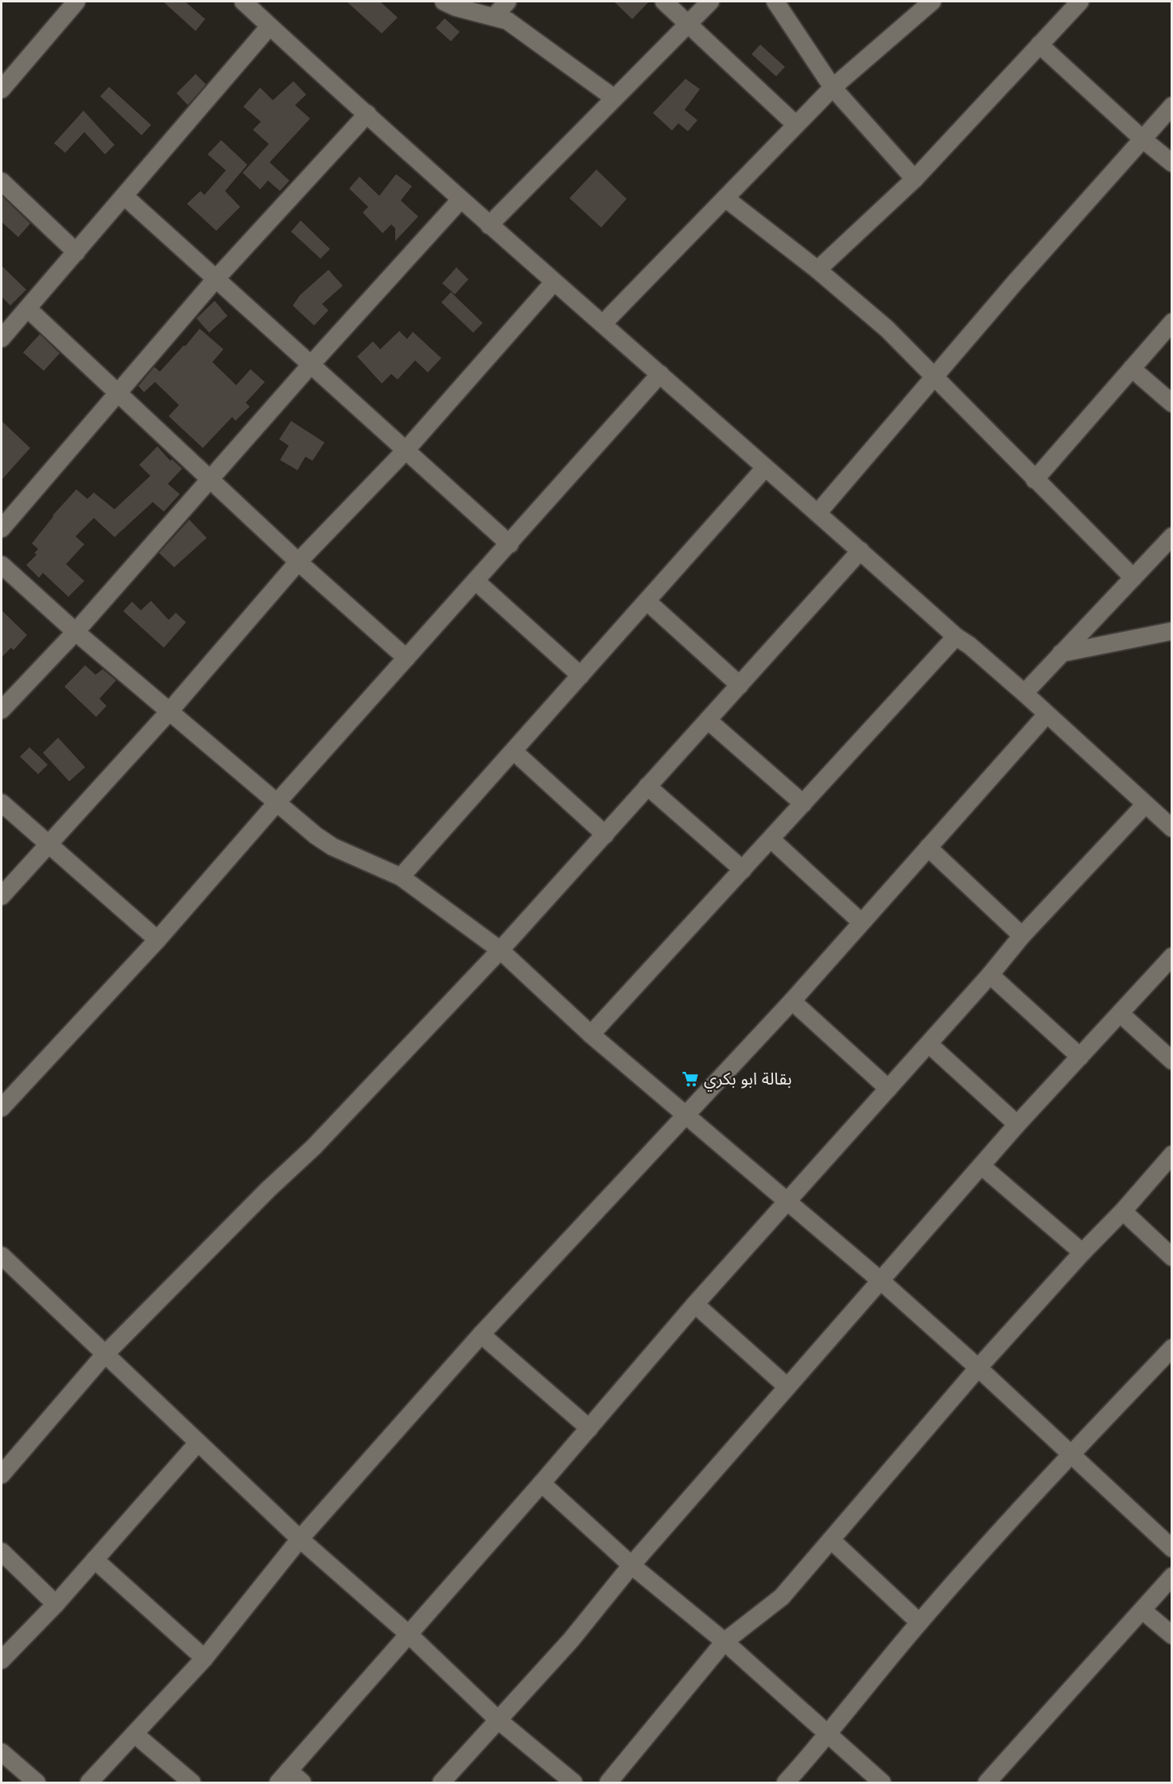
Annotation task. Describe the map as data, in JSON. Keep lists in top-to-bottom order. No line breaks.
{"places":{"supermarket":["بقالة ابو بكري"]}}
